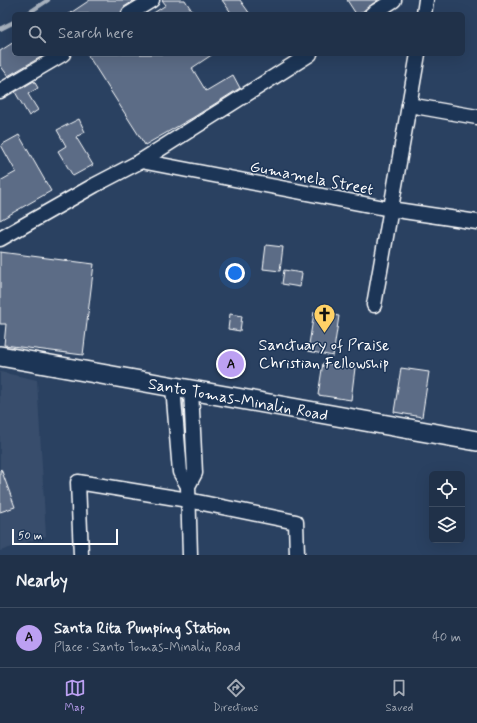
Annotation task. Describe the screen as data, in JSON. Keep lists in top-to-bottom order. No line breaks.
{"streets":{"main road":["Santo Tomas-Minalin Road"],"street":["Gumamela Street"]},"places":{"church":["Sanctuary of Praise Christian Fellowship"]},"scale_bar":"50 m","page":{"search":"Search here","pins":"A","scale":"50 m","heading":"Nearby","list":[{"mark":"A","name":"Santa Rita Pumping Station","note":"Place · Santo Tomas-Minalin Road","value":"40 m"}],"nav":["Map","Directions","Saved"]}}
